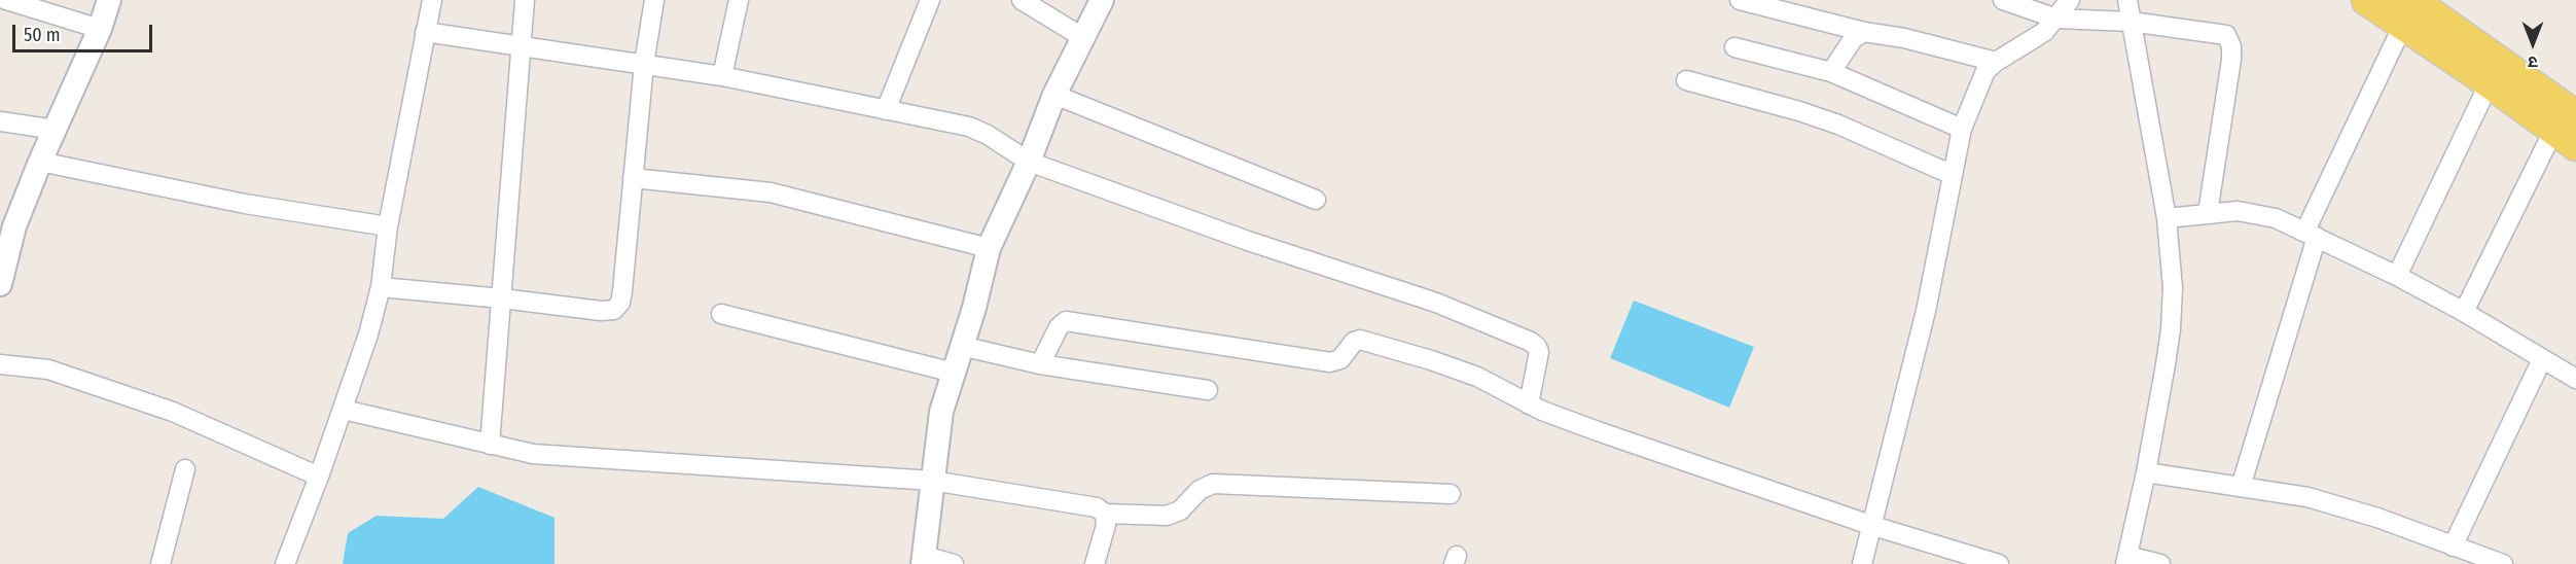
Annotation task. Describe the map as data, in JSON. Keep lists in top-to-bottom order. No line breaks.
{"scale_bar":"50 m","north":"bottom"}
